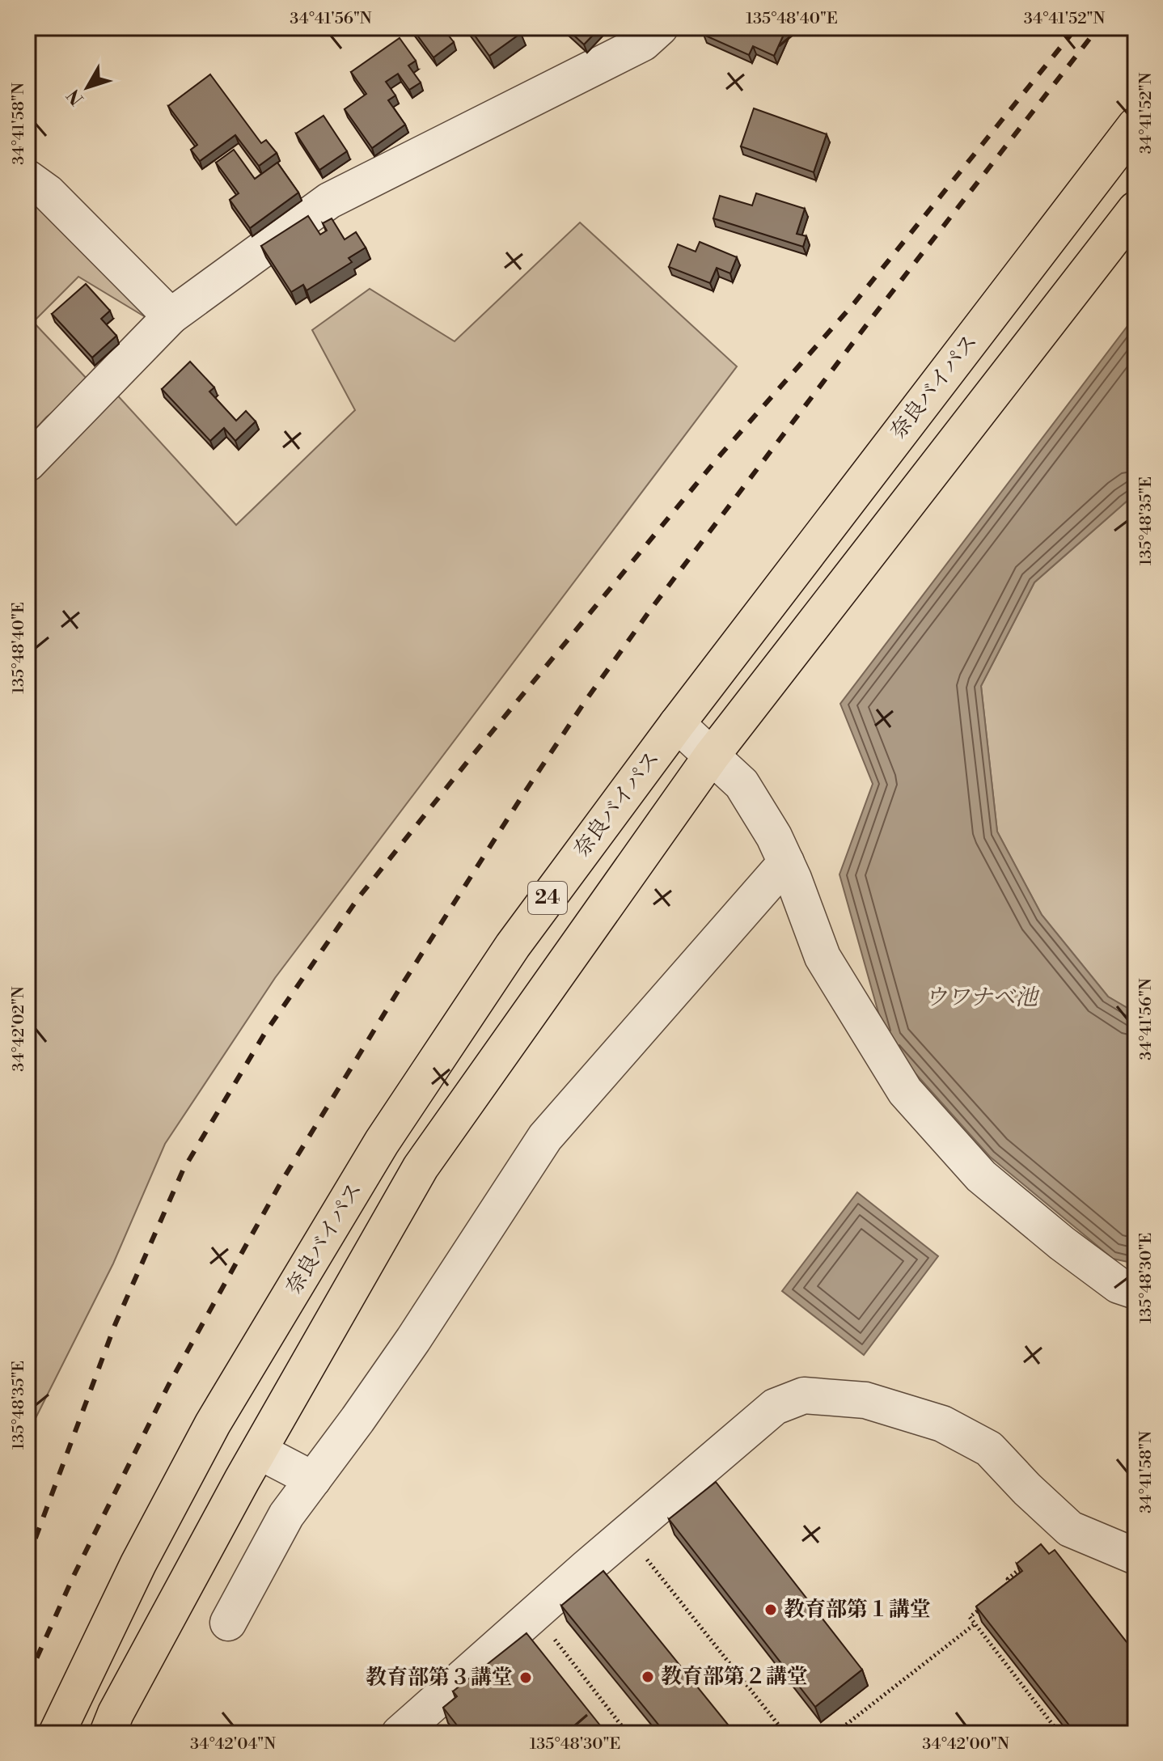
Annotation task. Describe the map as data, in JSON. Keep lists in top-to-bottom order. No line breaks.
{"streets":{"highway":["奈良バイパス","24"]},"water":["ウワナベ池"],"places":["教育部第１講堂","教育部第２講堂","教育部第３講堂"],"north":"bottom left","coordinates":["34°41'56\"N","135°48'40\"E","34°41'52\"N","34°41'58\"N","135°48'35\"E","34°42'02\"N","135°48'30\"E","34°42'04\"N","34°42'00\"N"]}
